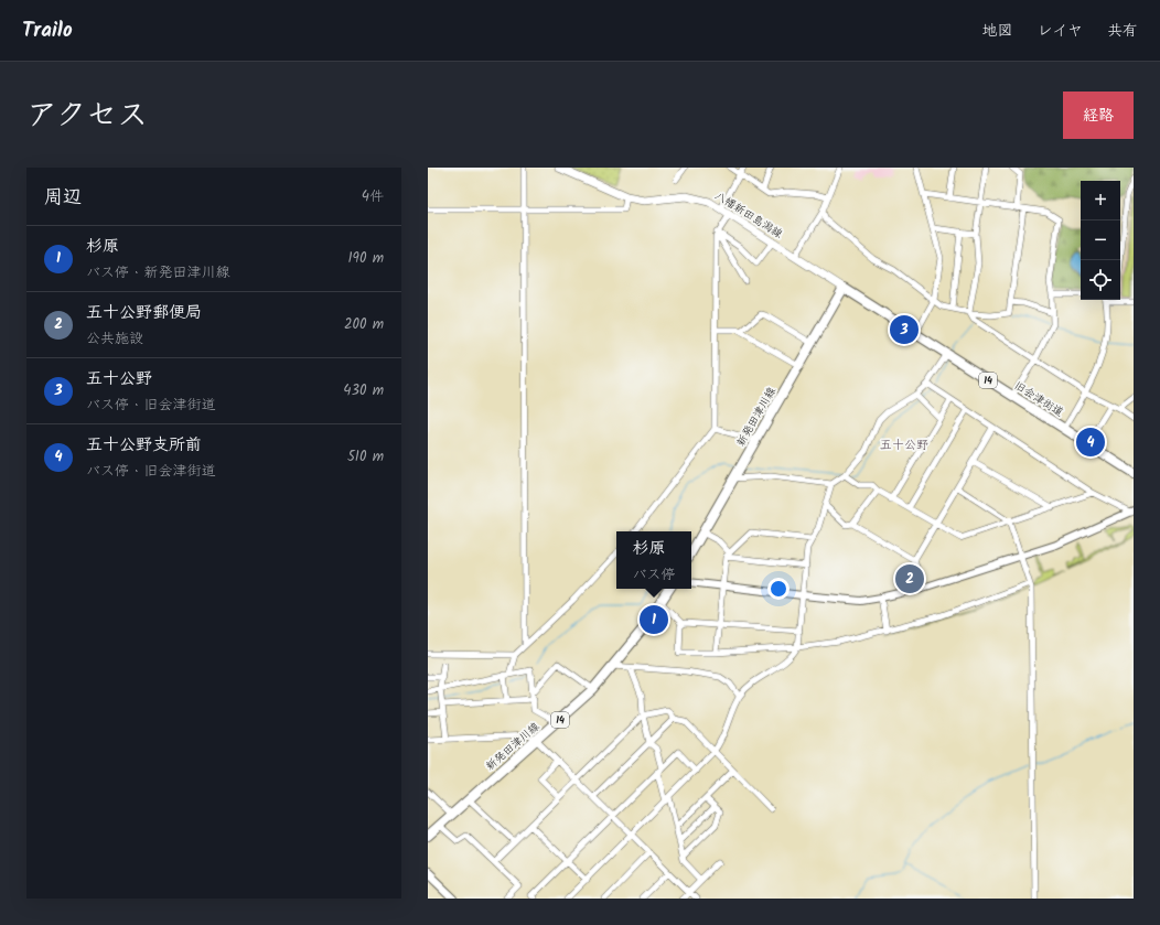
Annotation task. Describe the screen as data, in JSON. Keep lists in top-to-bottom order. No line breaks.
{"streets":{"main road":["八幡新田島潟線","14","旧会津街道","新発田津川線"]},"crossings":[["八幡新田島潟線","旧会津街道"],["八幡新田島潟線","新発田津川線"],["旧会津街道","新発田津川線"]],"districts":["五十公野"],"page":{"header":"Trailo","nav":["地図","レイヤ","共有"],"title":"アクセス","buttons":"経路","heading":["周辺","4件"],"map_buttons":["+","−"],"list":[{"mark":"1","name":"杉原","note":"バス停 · 新発田津川線","value":"190 m"},{"mark":"2","name":"五十公野郵便局","note":"公共施設","value":"200 m"},{"mark":"3","name":"五十公野","note":"バス停 · 旧会津街道","value":"430 m"},{"mark":"4","name":"五十公野支所前","note":"バス停 · 旧会津街道","value":"510 m"}],"pins":["3","4","2","1"],"popup":["杉原","バス停"]}}
